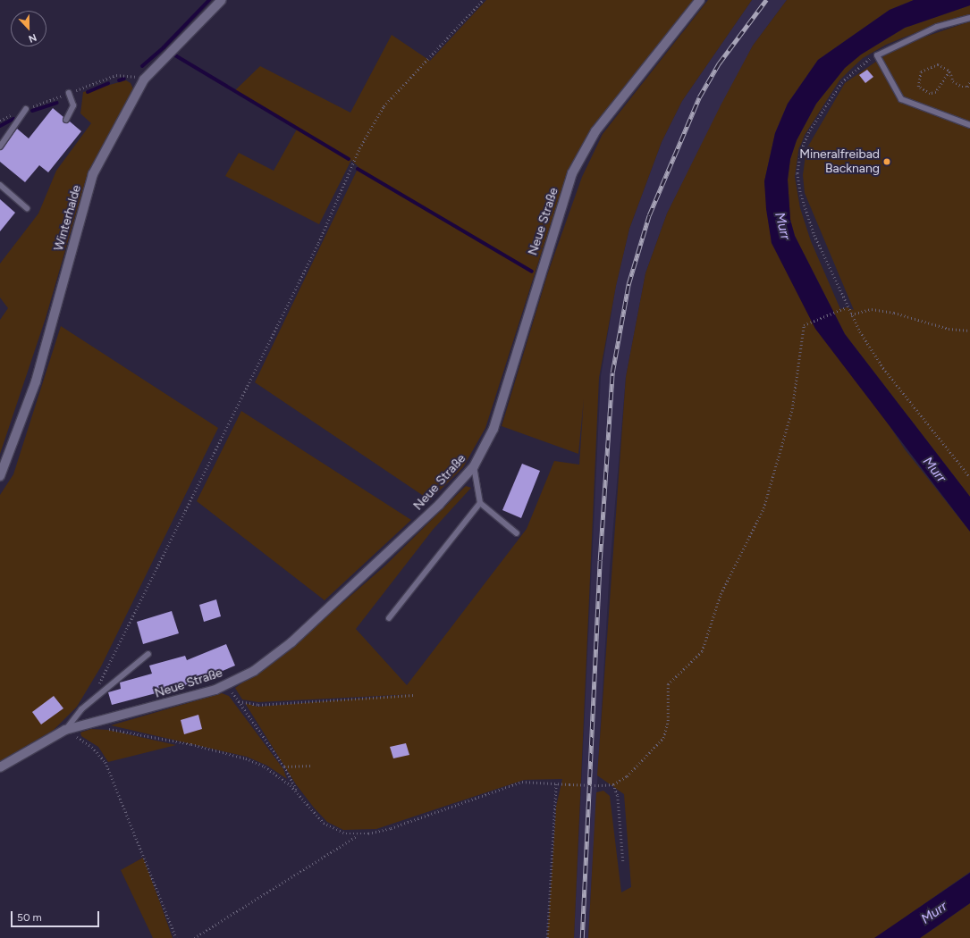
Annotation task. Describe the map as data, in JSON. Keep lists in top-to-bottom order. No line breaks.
{"streets":{"street":["Winterhalde","Neue Straße"]},"water":["Murr"],"places":["Mineralfreibad Backnang"],"scale_bar":"50 m","north":"bottom"}
